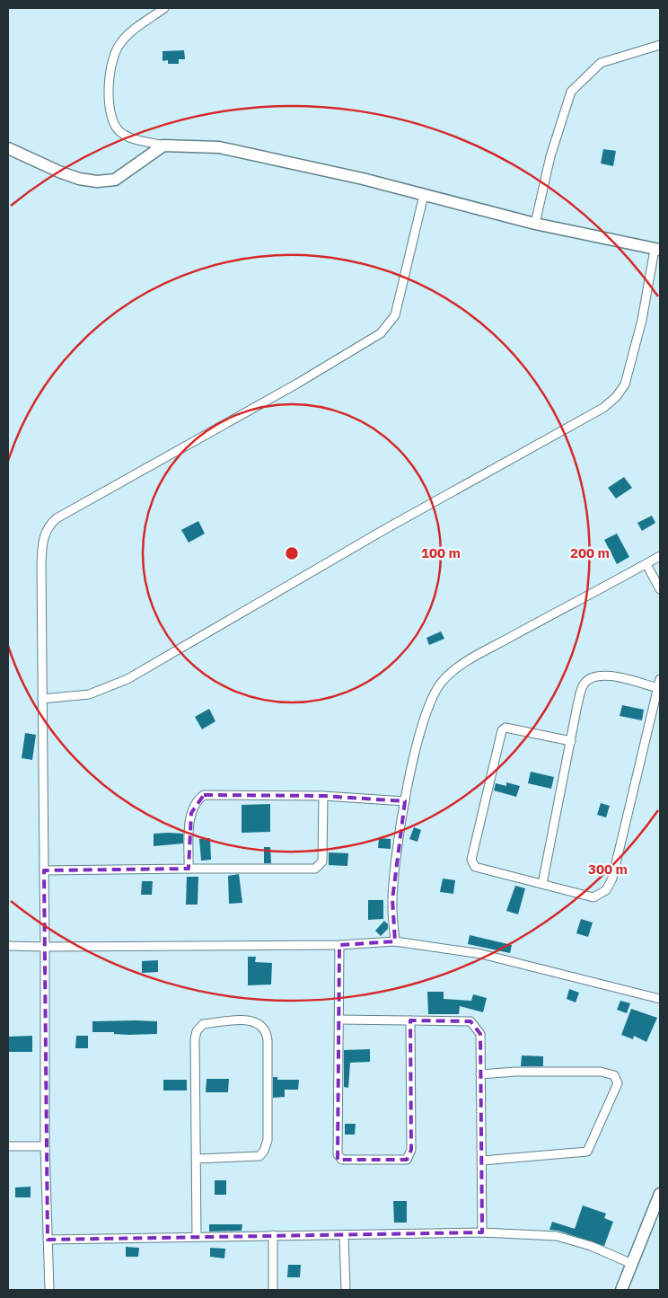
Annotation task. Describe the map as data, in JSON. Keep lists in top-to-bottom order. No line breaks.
{"rings":["100 m","200 m","300 m"]}
